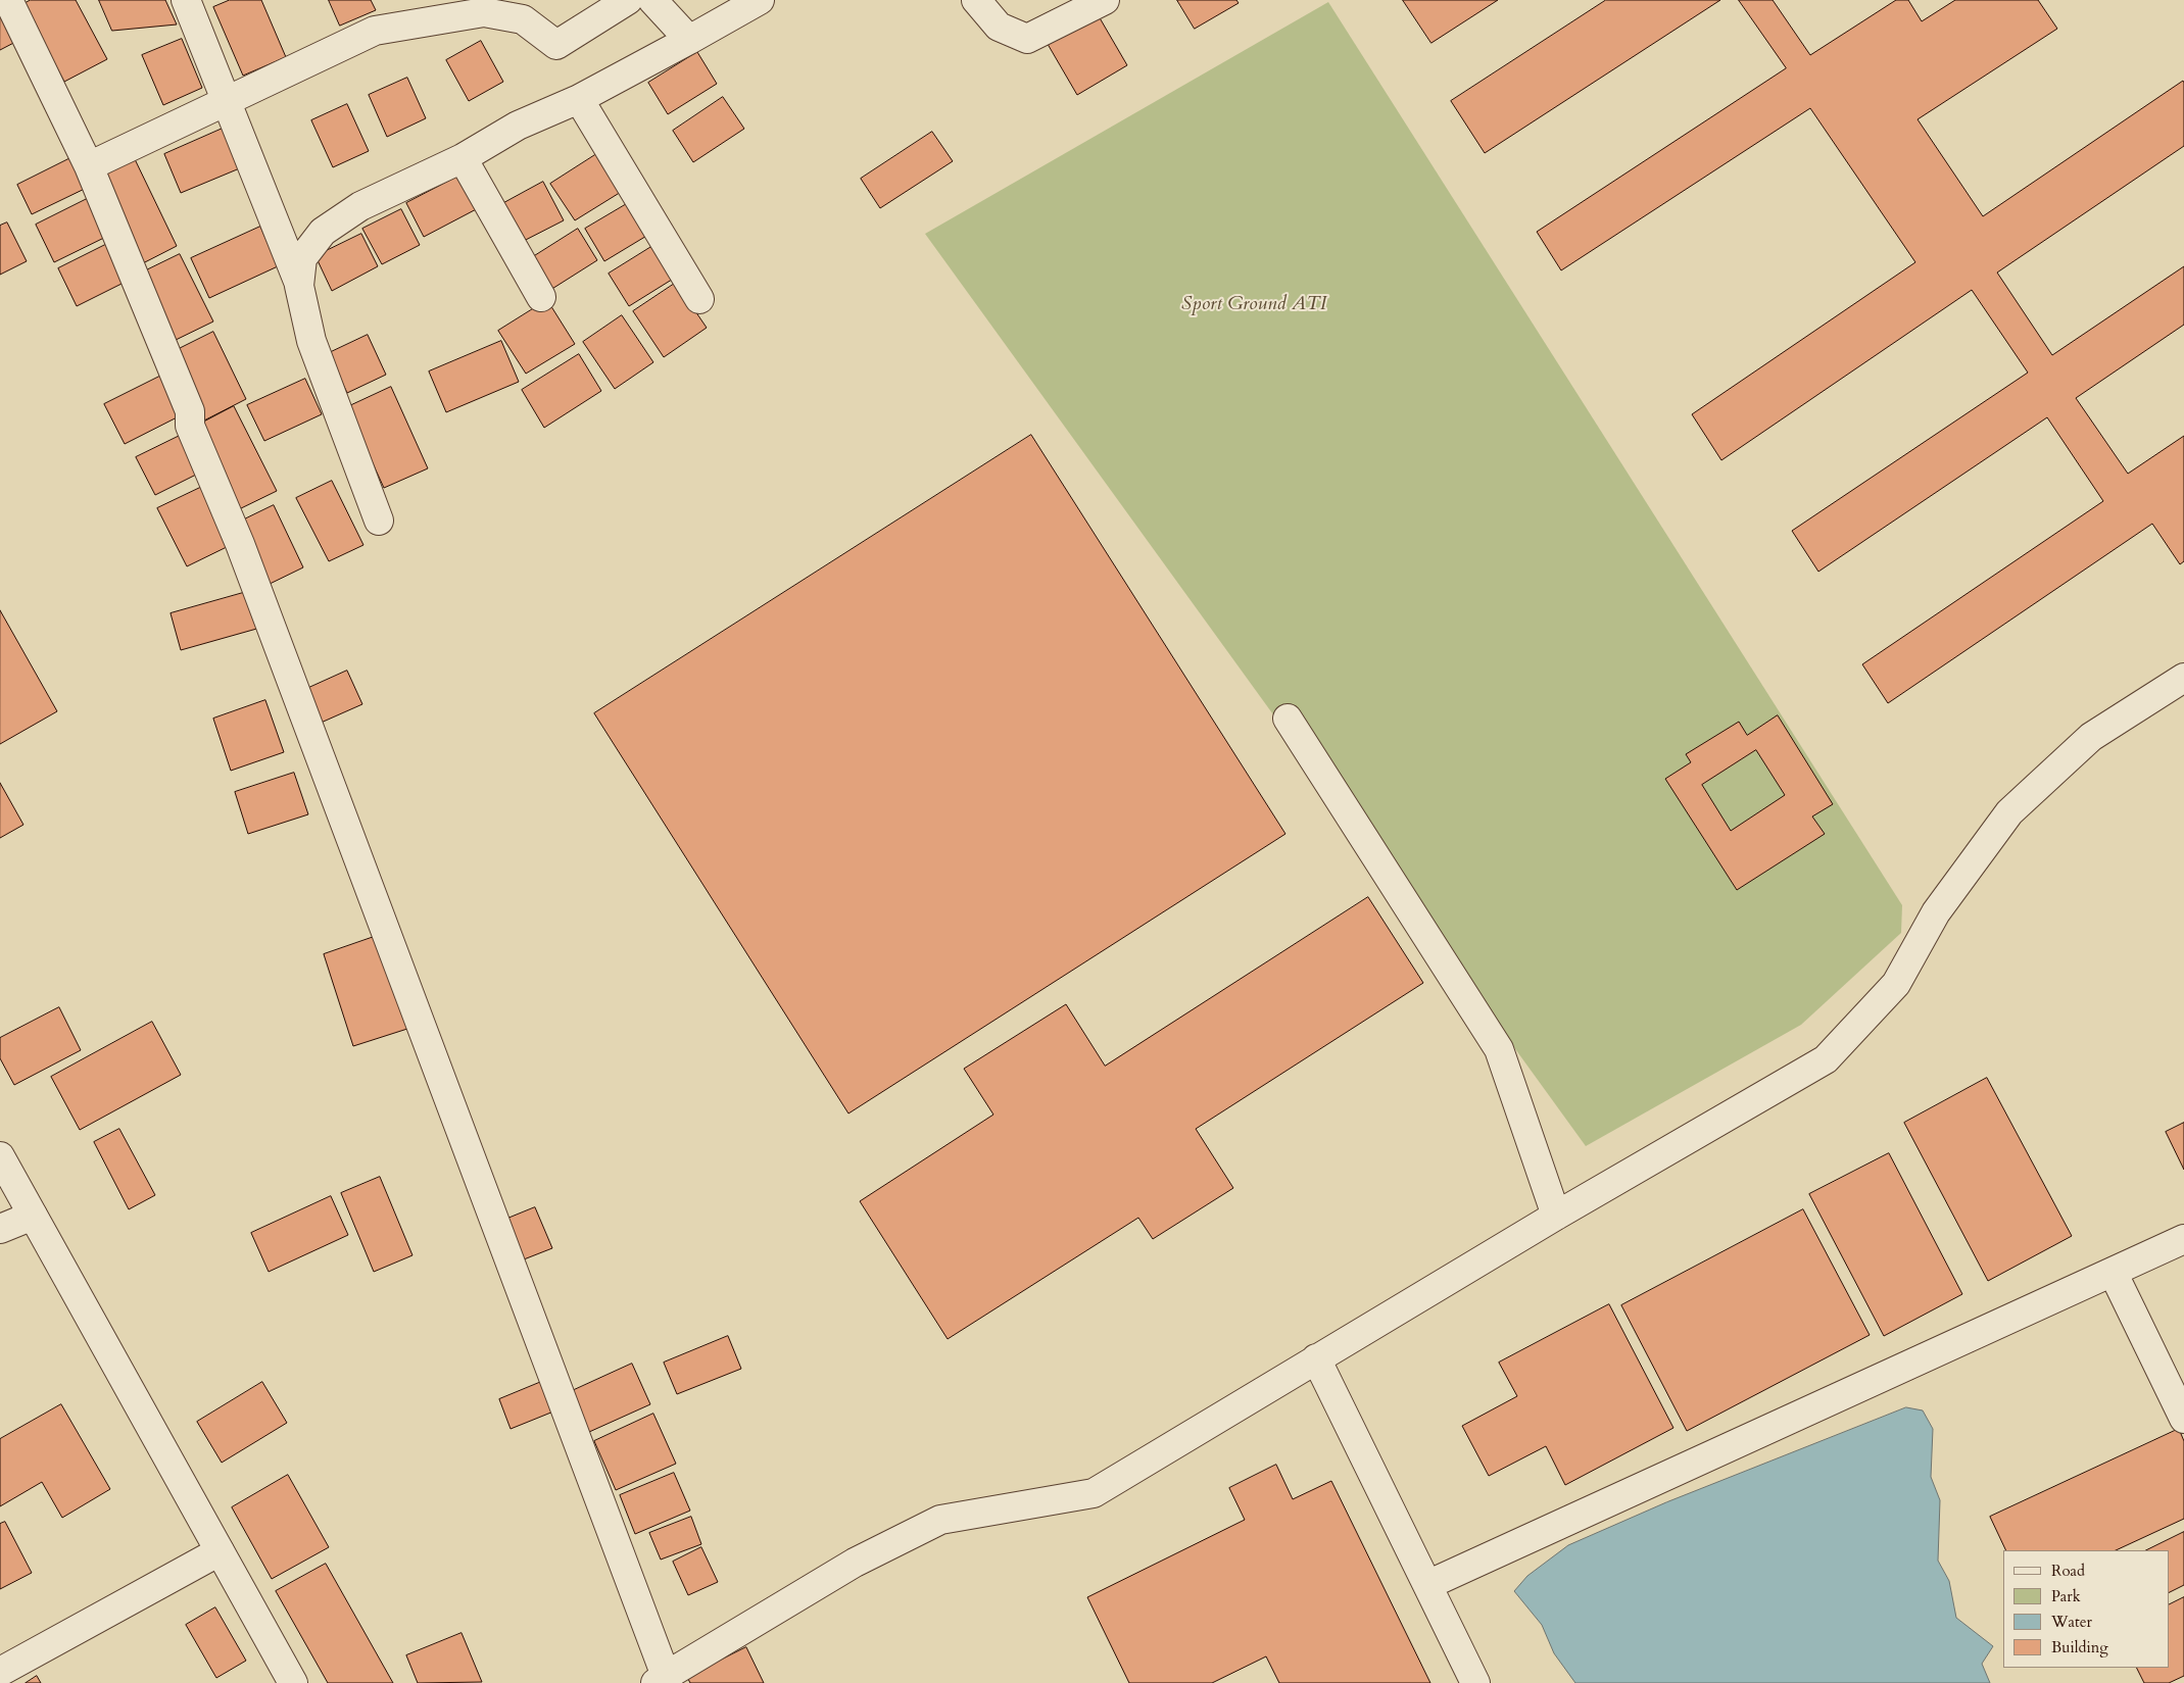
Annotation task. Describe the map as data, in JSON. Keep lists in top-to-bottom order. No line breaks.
{"parks":["Sport Ground ATI"],"legend":["Road","Park","Water","Building"]}
